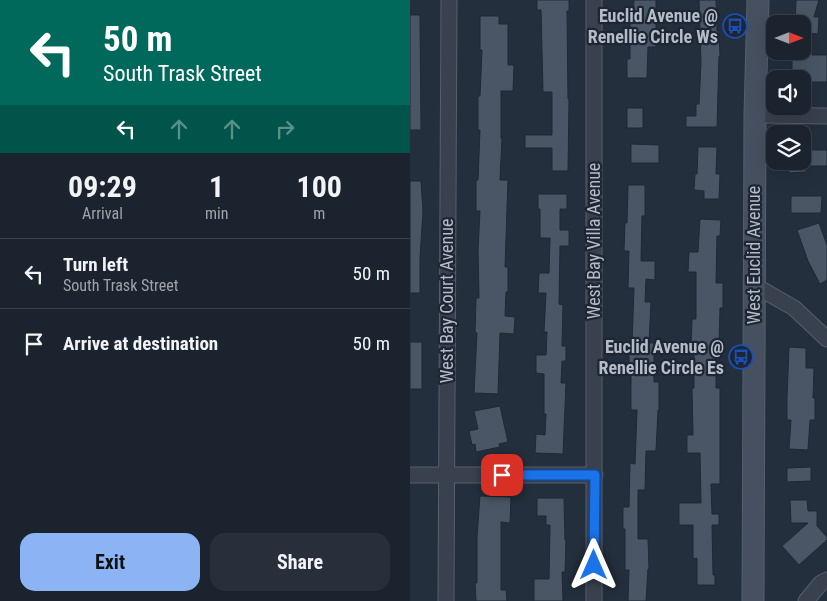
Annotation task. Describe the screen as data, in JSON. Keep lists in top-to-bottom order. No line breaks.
{"streets":{"street":["West Bay Villa Avenue","West Euclid Avenue","West Bay Court Avenue"]},"places":{"bus stop":["Euclid Avenue @ Renellie Circle Ws","Euclid Avenue @ Renellie Circle Es"]},"north":"right","page":{"turn":["50 m","South Trask Street"],"eta":["09:29","Arrival","1","min","100","m"],"list":[{"name":"Turn left","note":"South Trask Street","value":"50 m"},{"name":"Arrive at destination","value":"50 m"}],"buttons":["Exit","Share"]}}
